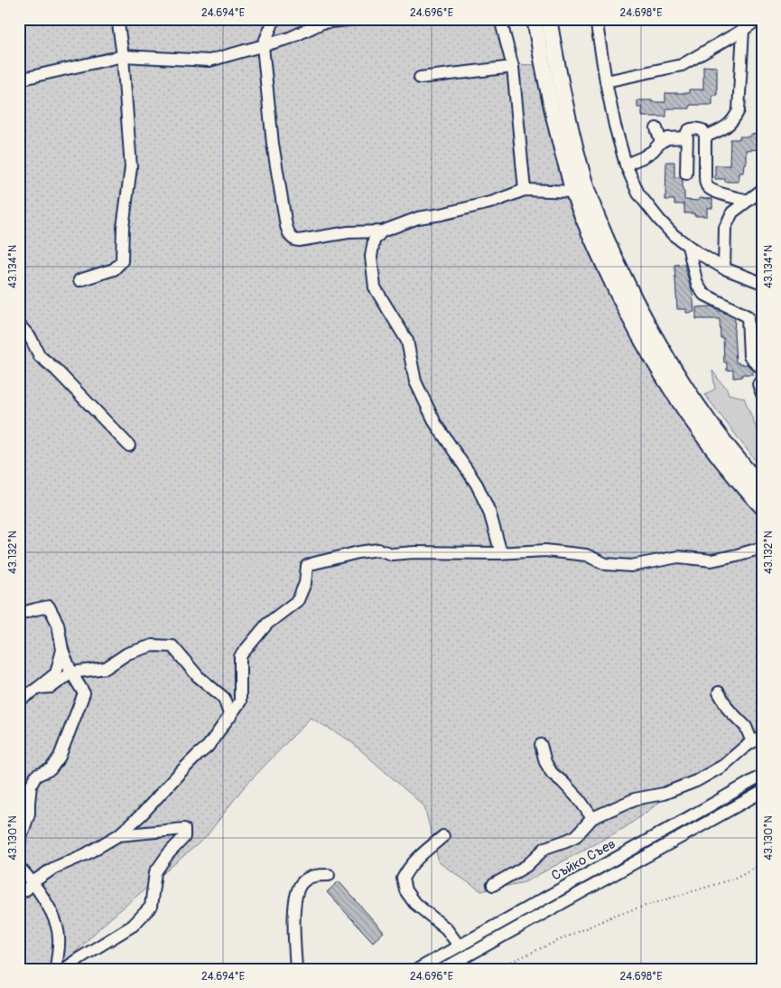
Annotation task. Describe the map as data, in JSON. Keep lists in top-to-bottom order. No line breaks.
{"streets":{"street":["Съйко Съев"]},"coordinates":["24.694°E","24.696°E","24.698°E","43.134°N","43.132°N","43.130°N"]}
